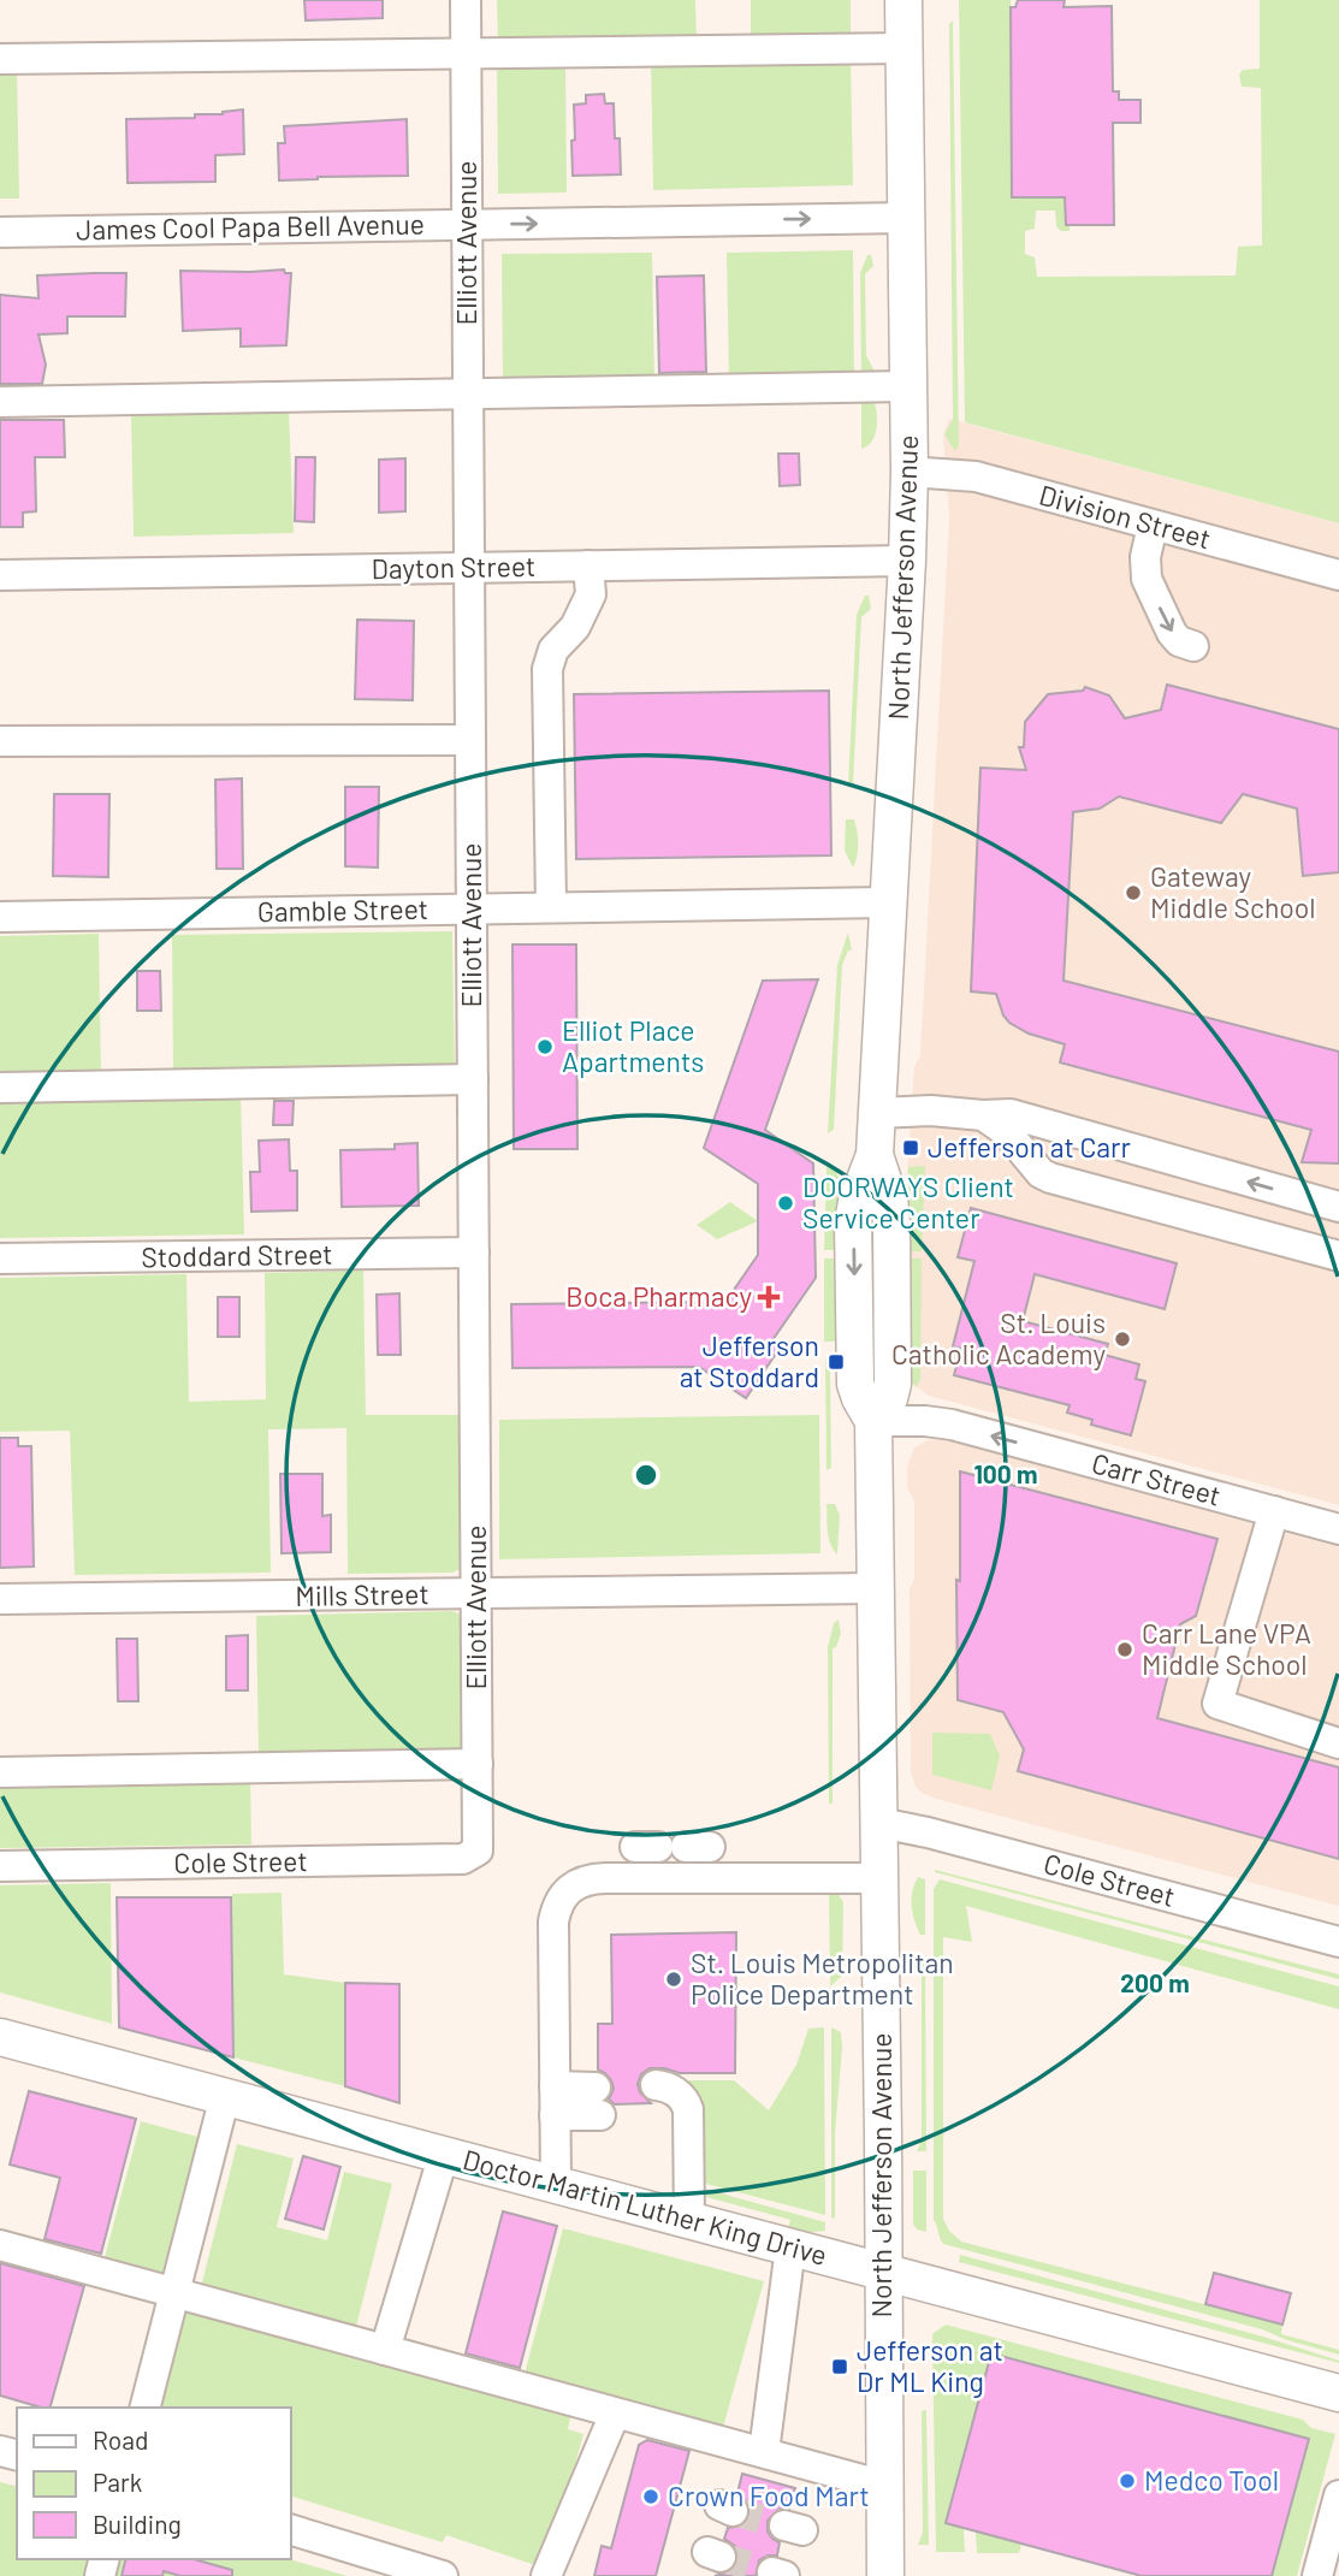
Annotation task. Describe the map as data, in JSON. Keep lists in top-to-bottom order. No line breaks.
{"streets":{"main road":["North Jefferson Avenue","Doctor Martin Luther King Drive"],"street":["James Cool Papa Bell Avenue","Elliott Avenue","Division Street","Dayton Street","Gamble Street","Stoddard Street","Carr Street","Mills Street","Cole Street"]},"crossings":[["James Cool Papa Bell Avenue","Elliott Avenue"],["James Cool Papa Bell Avenue","North Jefferson Avenue"],["Elliott Avenue","Dayton Street"],["Elliott Avenue","Gamble Street"],["Elliott Avenue","Stoddard Street"],["Elliott Avenue","Mills Street"],["Elliott Avenue","Cole Street"],["Division Street","North Jefferson Avenue"],["Dayton Street","North Jefferson Avenue"],["North Jefferson Avenue","Gamble Street"],["North Jefferson Avenue","Carr Street"],["North Jefferson Avenue","Mills Street"],["North Jefferson Avenue","Cole Street"],["North Jefferson Avenue","Doctor Martin Luther King Drive"]],"places":{"other":["Gateway Middle School","Elliot Place Apartments","DOORWAYS Client Service Center","St. Louis Catholic Academy","Carr Lane VPA Middle School","St. Louis Metropolitan Police Department","Medco Tool","Crown Food Mart"],"transit":["Jefferson at Carr","Jefferson at Stoddard","Jefferson at Dr ML King"],"health":["Boca Pharmacy"]},"legend":["Road","Park","Building"],"rings":["100 m","200 m"]}
